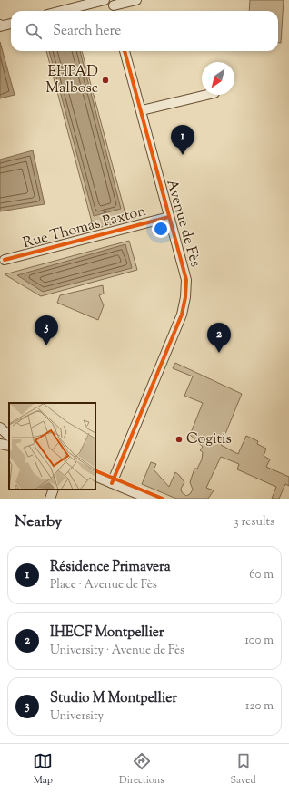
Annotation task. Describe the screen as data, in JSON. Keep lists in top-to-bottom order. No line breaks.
{"streets":{"street":["Avenue de Fès","Rue Thomas Paxton"]},"crossings":[["Avenue de Fès","Rue Thomas Paxton"]],"places":["EHPAD Malbosc","Cogitis"],"north":"bottom left","page":{"search":"Search here","pins":["1","3","2"],"heading":["Nearby","3 results"],"list":[{"mark":"1","name":"Résidence Primavera","note":"Place · Avenue de Fès","value":"60 m"},{"mark":"2","name":"IHECF Montpellier","note":"University · Avenue de Fès","value":"100 m"},{"mark":"3","name":"Studio M Montpellier","note":"University","value":"120 m"}],"nav":["Map","Directions","Saved"]}}
